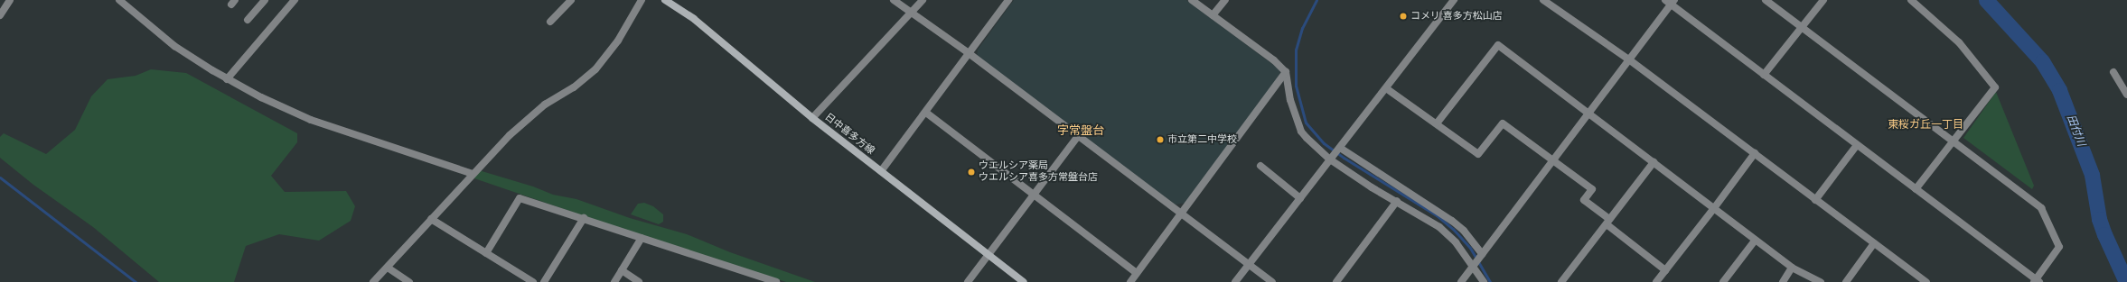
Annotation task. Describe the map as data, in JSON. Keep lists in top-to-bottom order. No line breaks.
{"streets":{"main road":["日中喜多方線"]},"districts":["東桜ガ丘一丁目","字常盤台"],"water":["田付川"],"places":["コメリ 喜多方松山店","市立第二中学校","ウエルシア薬局 ウエルシア喜多方常盤台店"]}
